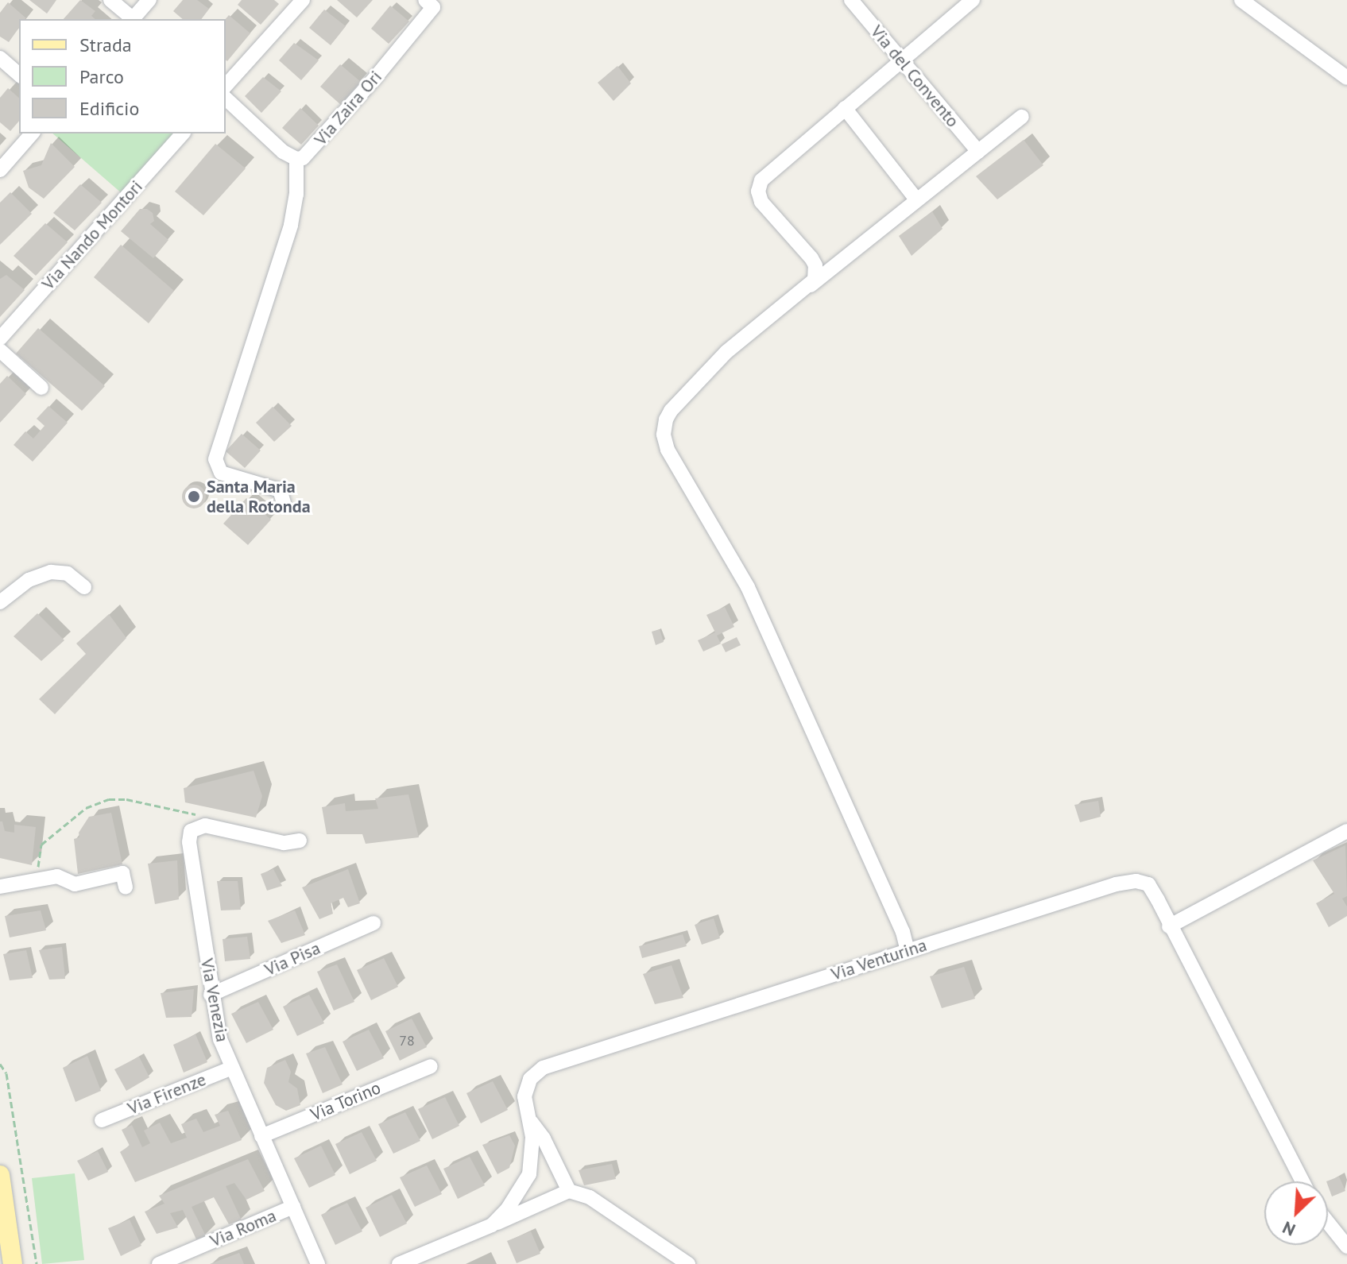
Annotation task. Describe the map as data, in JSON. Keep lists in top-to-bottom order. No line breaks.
{"streets":{"street":["Via del Convento","Via Zaira Ori","Via Nando Montori","Via Pisa","Via Venturina","Via Venezia","Via Firenze","Via Torino","Via Roma"]},"crossings":[["Via Pisa","Via Venezia"],["Via Venezia","Via Firenze"],["Via Venezia","Via Torino"],["Via Venezia","Via Roma"]],"places":["Santa Maria della Rotonda"],"house_numbers":["78"],"legend":["Strada","Parco","Edificio"],"north":"bottom left"}
